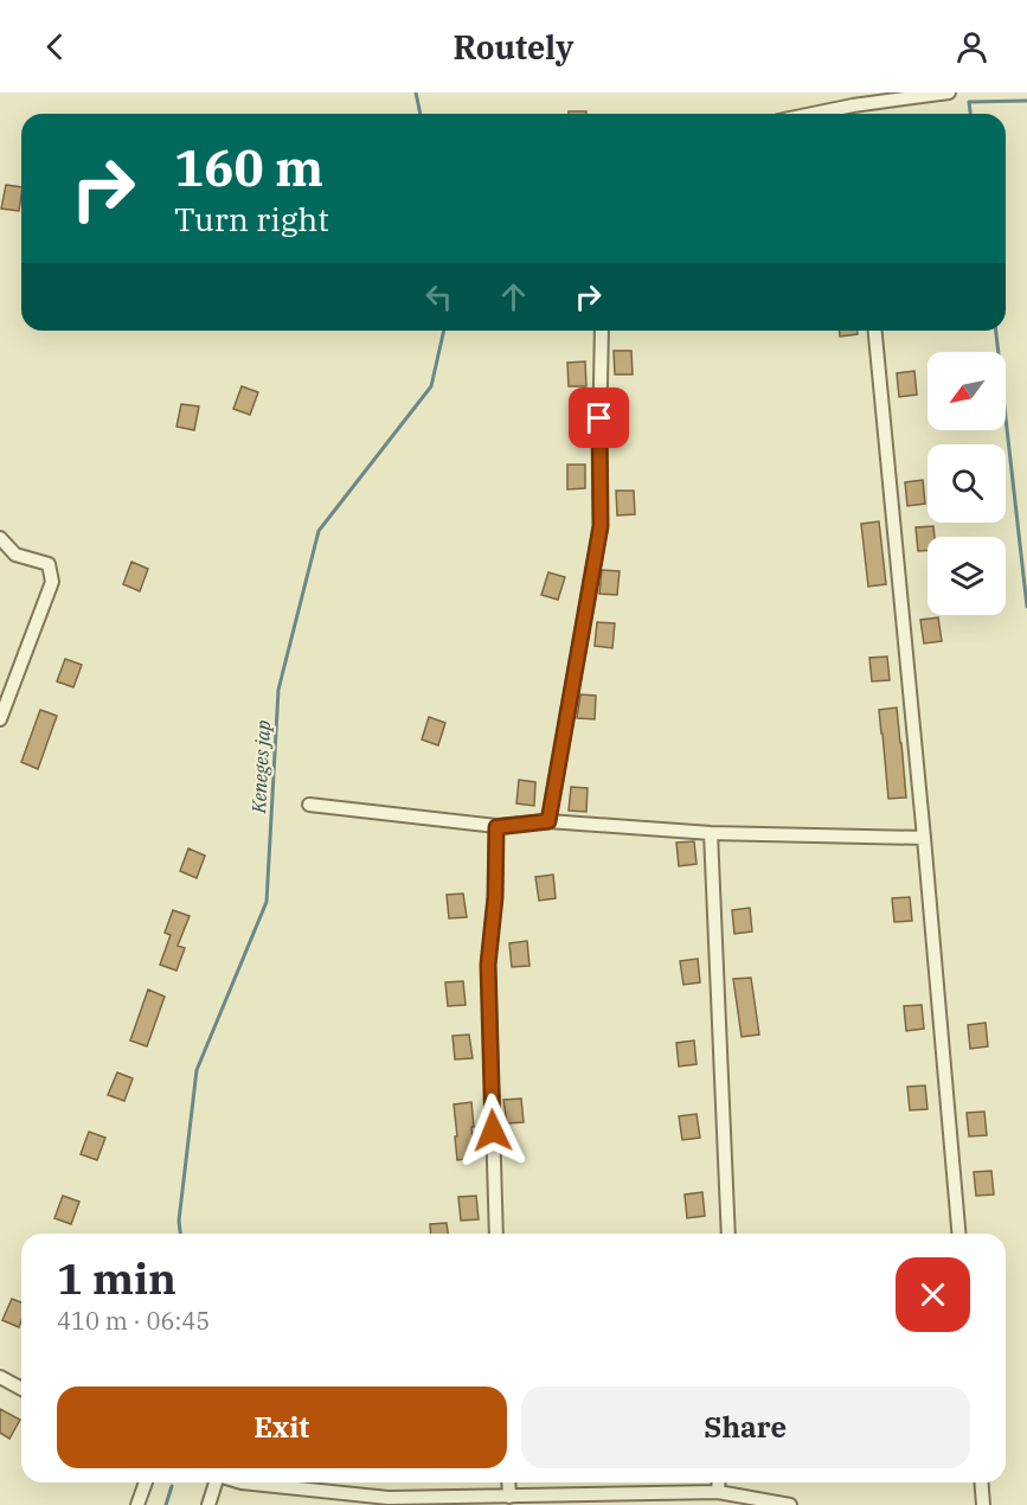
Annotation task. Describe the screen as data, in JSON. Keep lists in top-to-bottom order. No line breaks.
{"water":["Keneges jap"],"north":"bottom left","page":{"header":"Routely","turn":["160 m","Turn right"],"heading":["1 min","410 m · 06:45"],"buttons":["Exit","Share"]}}
